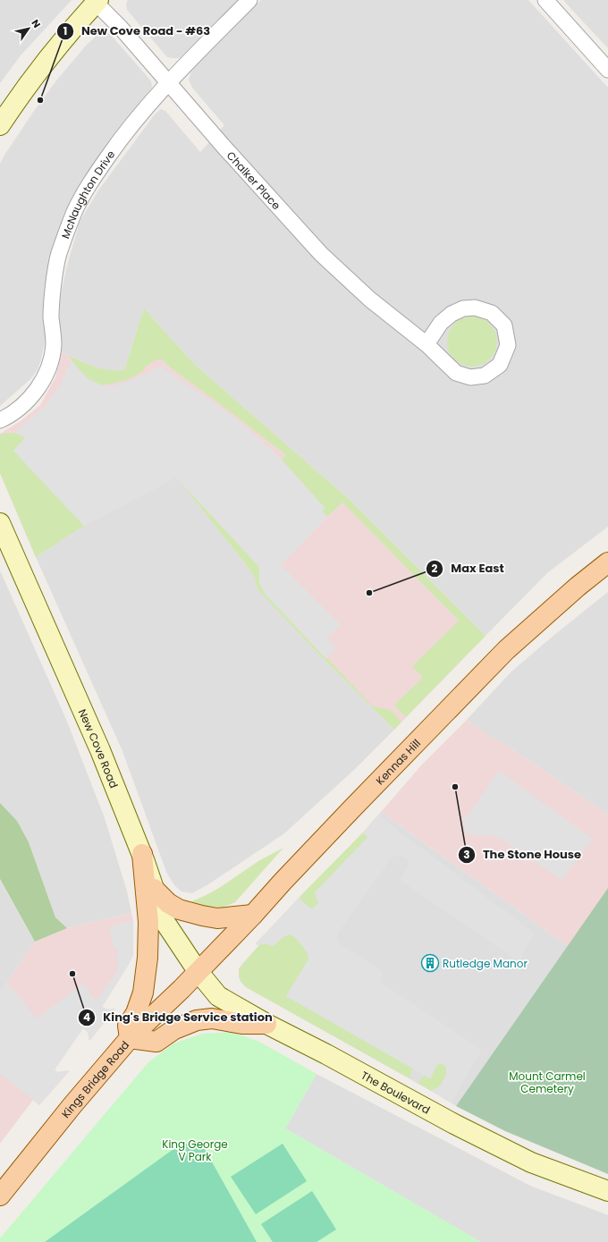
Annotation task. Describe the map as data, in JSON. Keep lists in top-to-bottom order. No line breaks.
{"streets":{"main road":["Kennas Hill","Kings Bridge Road"],"street":["Chalker Place","McNaughton Drive","New Cove Road","The Boulevard"]},"crossings":[["Chalker Place","McNaughton Drive"],["New Cove Road","Kennas Hill"],["New Cove Road","Kings Bridge Road"],["New Cove Road","The Boulevard"],["Kennas Hill","Kings Bridge Road"],["Kennas Hill","The Boulevard"],["Kings Bridge Road","The Boulevard"]],"parks":["Mount Carmel Cemetery","King George V Park"],"places":{"other":["New Cove Road - #63","Max East","The Stone House","King's Bridge Service station"],"building":["Rutledge Manor"]},"north":"top right"}
